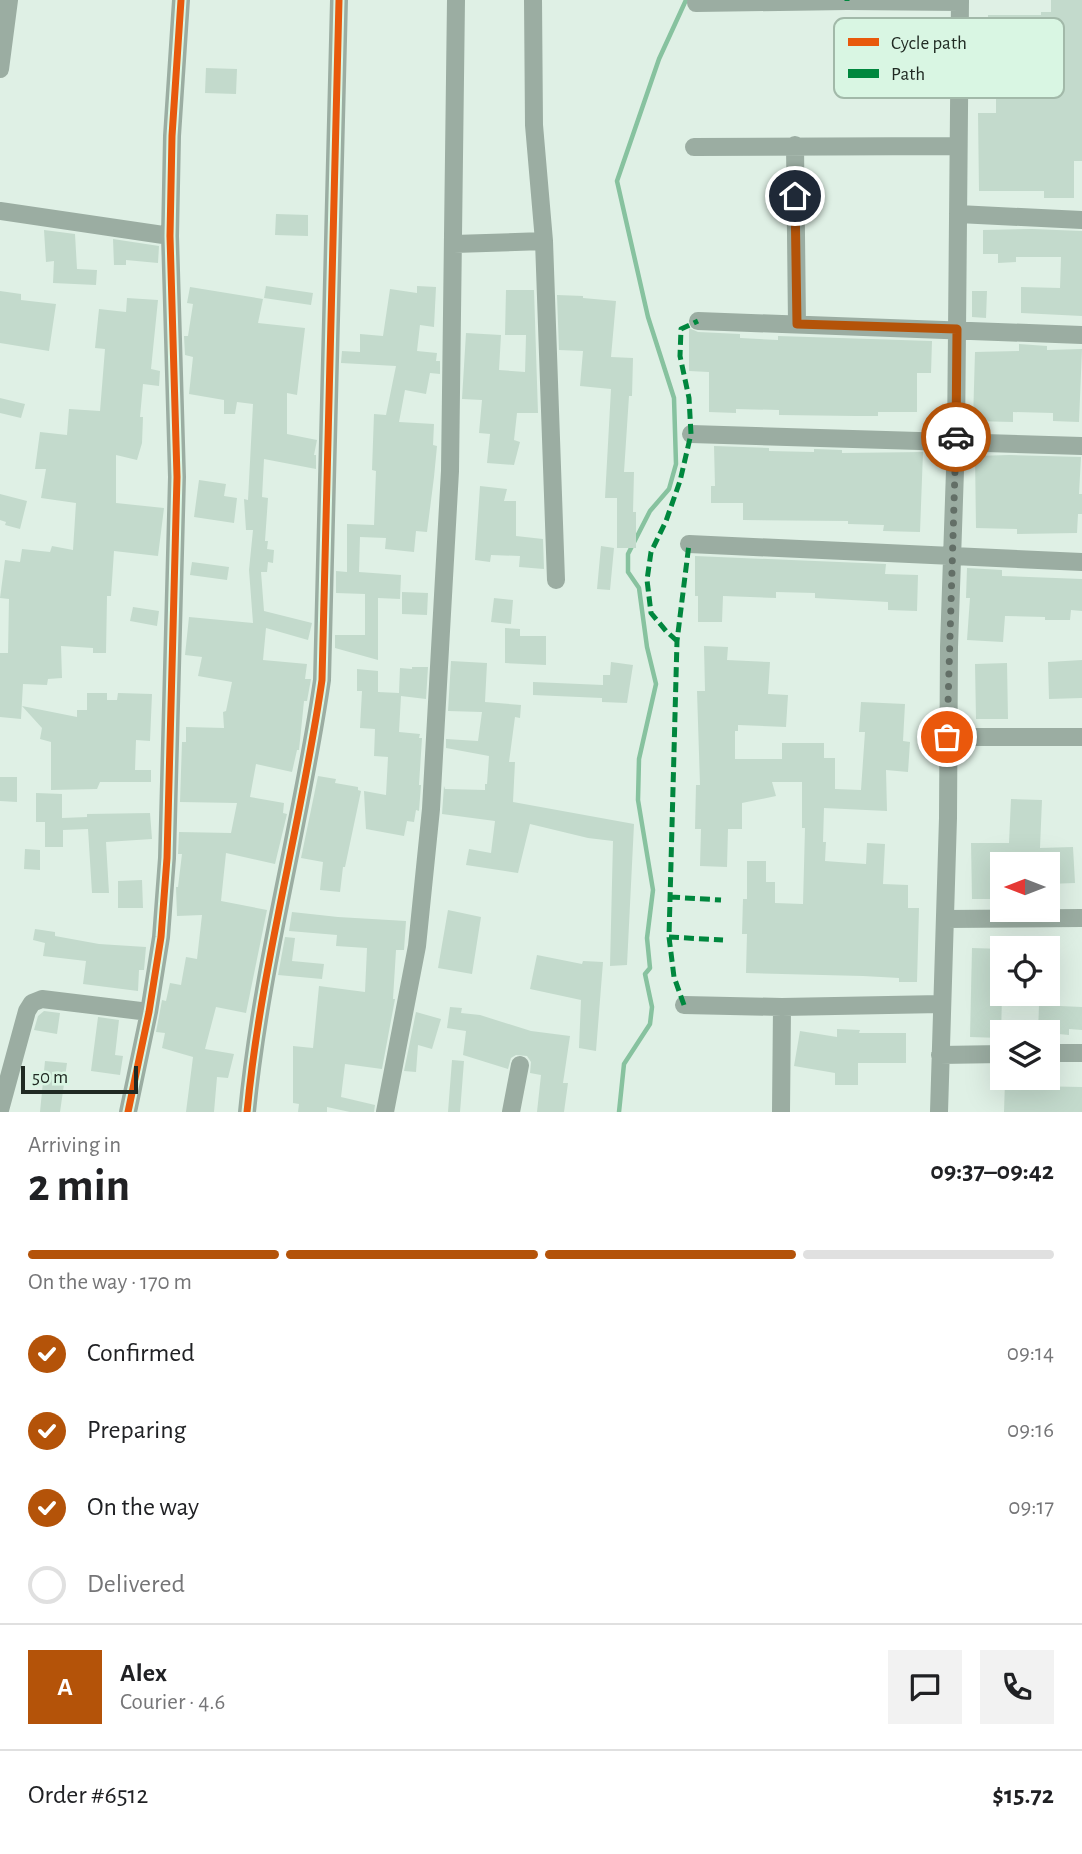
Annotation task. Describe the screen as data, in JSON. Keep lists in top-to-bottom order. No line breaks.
{"legend":["Cycle path","Path"],"scale_bar":"50 m","north":"left","page":{"scale":"50 m","heading":["2 min","Arriving in","09:37–09:42"],"panel":["Alex","Courier · 4.6","Order #6512","$15.72"],"bar":"On the way · 170 m","list":[["Confirmed","09:14"],["Preparing","09:16"],["On the way","09:17"],"Delivered"],"round":"A"}}
